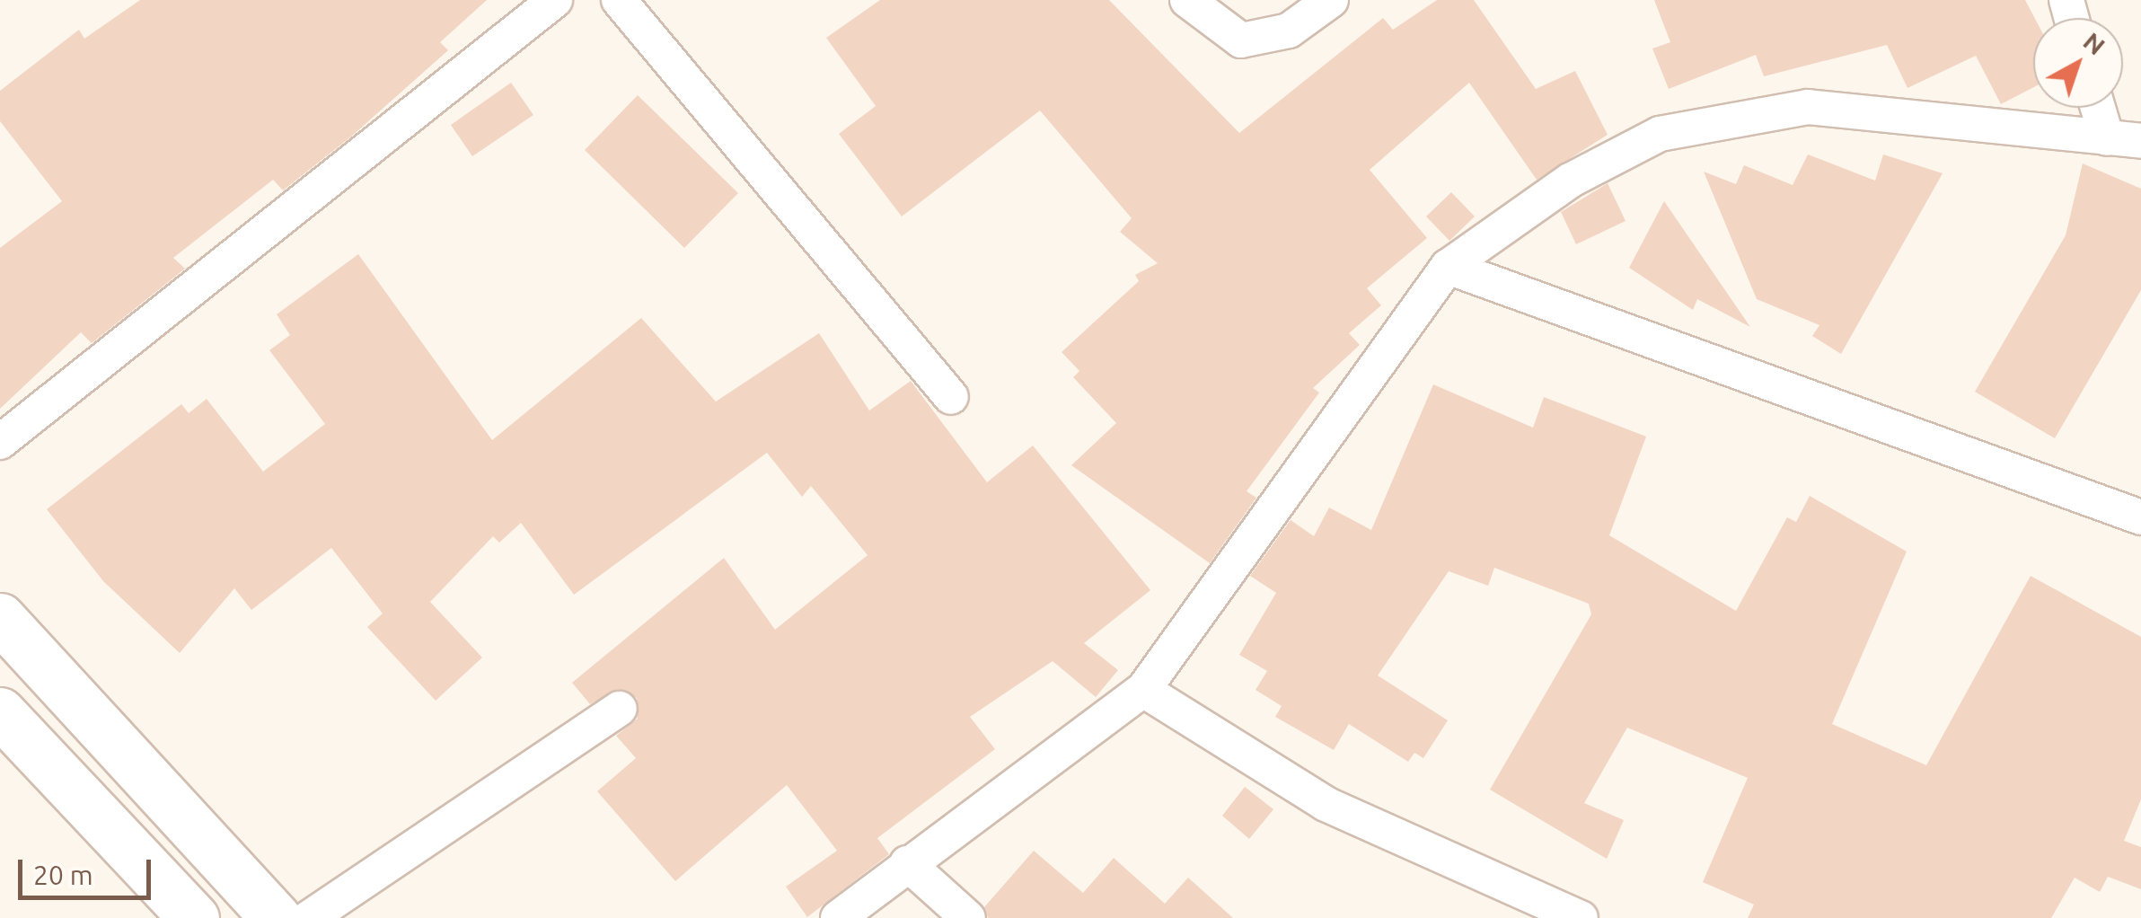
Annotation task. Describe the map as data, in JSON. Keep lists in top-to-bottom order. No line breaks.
{"scale_bar":"20 m","north":"top right"}
